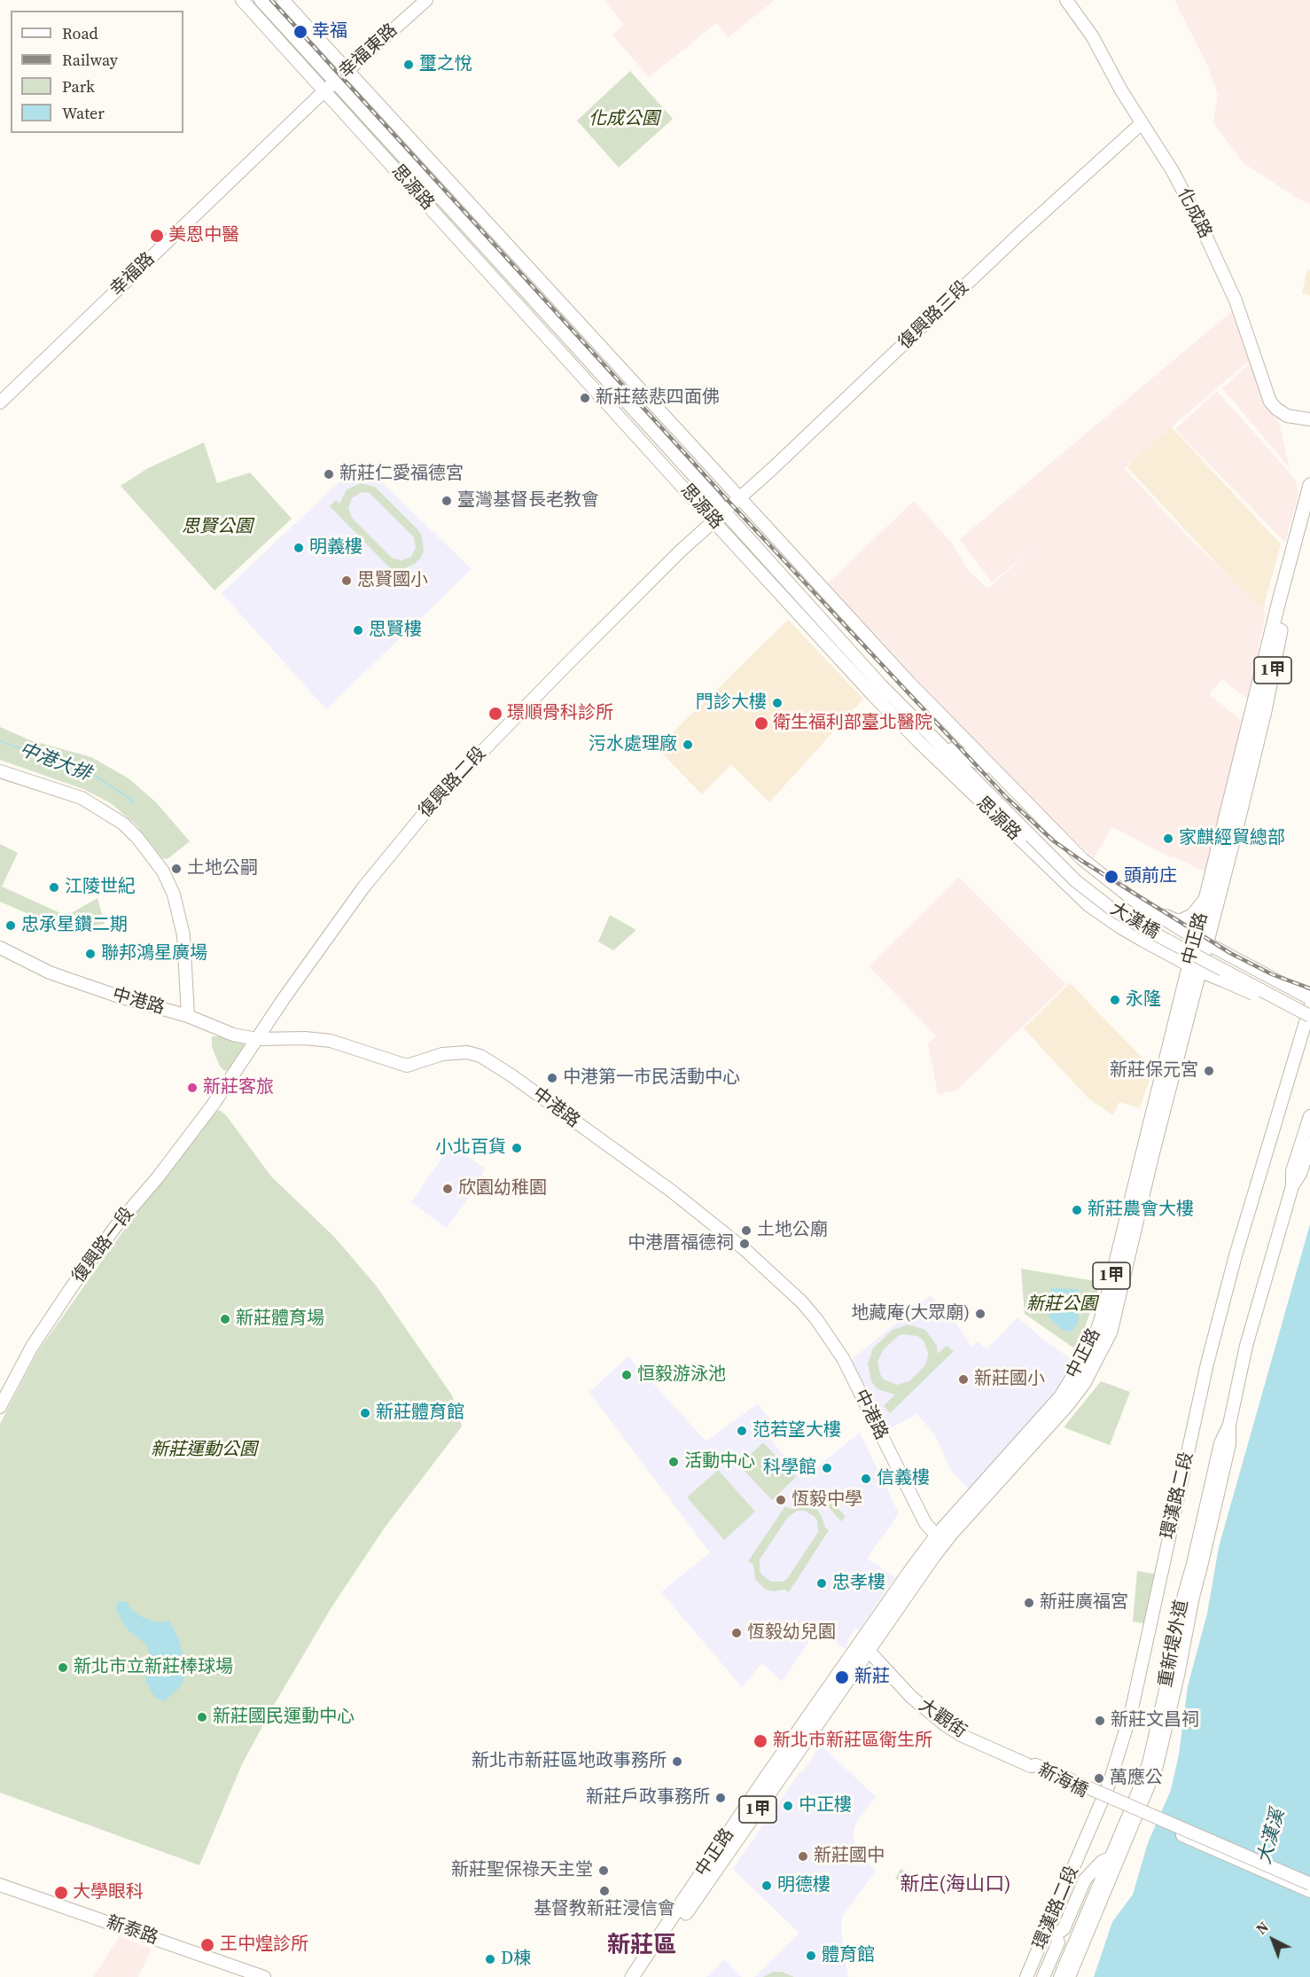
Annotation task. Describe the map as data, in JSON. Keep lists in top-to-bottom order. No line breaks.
{"streets":{"main road":["1甲","中正路"],"street":["幸福東路","思源路","化成路","幸福路","復興路三段","復興路二段","大漢橋","中港路","復興路一段","環漢路二段","重新堤外道","大觀街","新海橋","新泰路"]},"crossings":[["幸福東路","思源路"],["幸福東路","幸福路"],["思源路","幸福路"],["思源路","復興路三段"],["思源路","復興路二段"],["思源路","大漢橋"],["思源路","中正路"],["化成路","復興路三段"],["復興路三段","復興路二段"],["復興路二段","中港路"],["復興路二段","復興路一段"],["大漢橋","環漢路二段"],["中正路","中港路"],["中正路","大觀街"],["大觀街","新海橋"]],"districts":["新庄(海山口)","新莊區"],"water":["中港大排","大漢溪"],"parks":["化成公園","思賢公園","新莊公園","新莊運動公園"],"places":["幸福","璽之悅","美恩中醫","新莊慈悲四面佛","新莊仁愛福德宮","臺灣基督長老教會","明義樓","思賢國小","思賢樓","門診大樓","璟順骨科診所","衛生福利部臺北醫院","污水處理廠","家麒經貿總部","土地公嗣","頭前庄","江陵世紀","忠承星鑽二期","聯邦鴻星廣場","永隆","新莊保元宮","中港第一市民活動中心","新莊客旅","小北百貨","欣園幼稚園","新莊農會大樓","土地公廟","中港厝福德祠","地藏庵(大眾廟)","新莊體育場","恒毅游泳池","新莊國小","新莊體育館","范若望大樓","活動中心","科學館","信義樓","恆毅中學","忠孝樓","新莊廣福宮","恆毅幼兒園","新北市立新莊棒球場","新莊","新莊國民運動中心","新莊文昌祠","新北市新莊區衛生所","新北市新莊區地政事務所","萬應公","新莊戶政事務所","中正樓","新莊國中","新莊聖保祿天主堂","明德樓","基督教新莊浸信會","大學眼科","王中煌診所","體育館","D棟"],"legend":["Road","Railway","Park","Water"],"north":"top left"}
